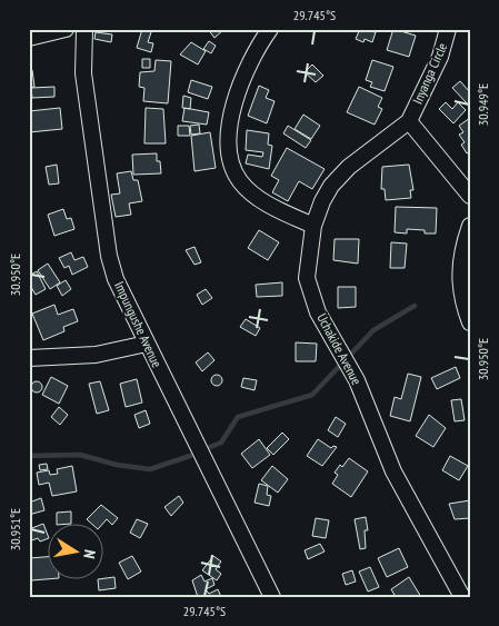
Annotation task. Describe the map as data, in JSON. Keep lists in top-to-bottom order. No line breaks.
{"streets":{"street":["Inyanga Circle","Impungushe Avenue","Uchakide Avenue"]},"crossings":[["Inyanga Circle","Uchakide Avenue"]],"north":"right","coordinates":["29.745°S","30.949°E","30.950°E","30.951°E"]}
